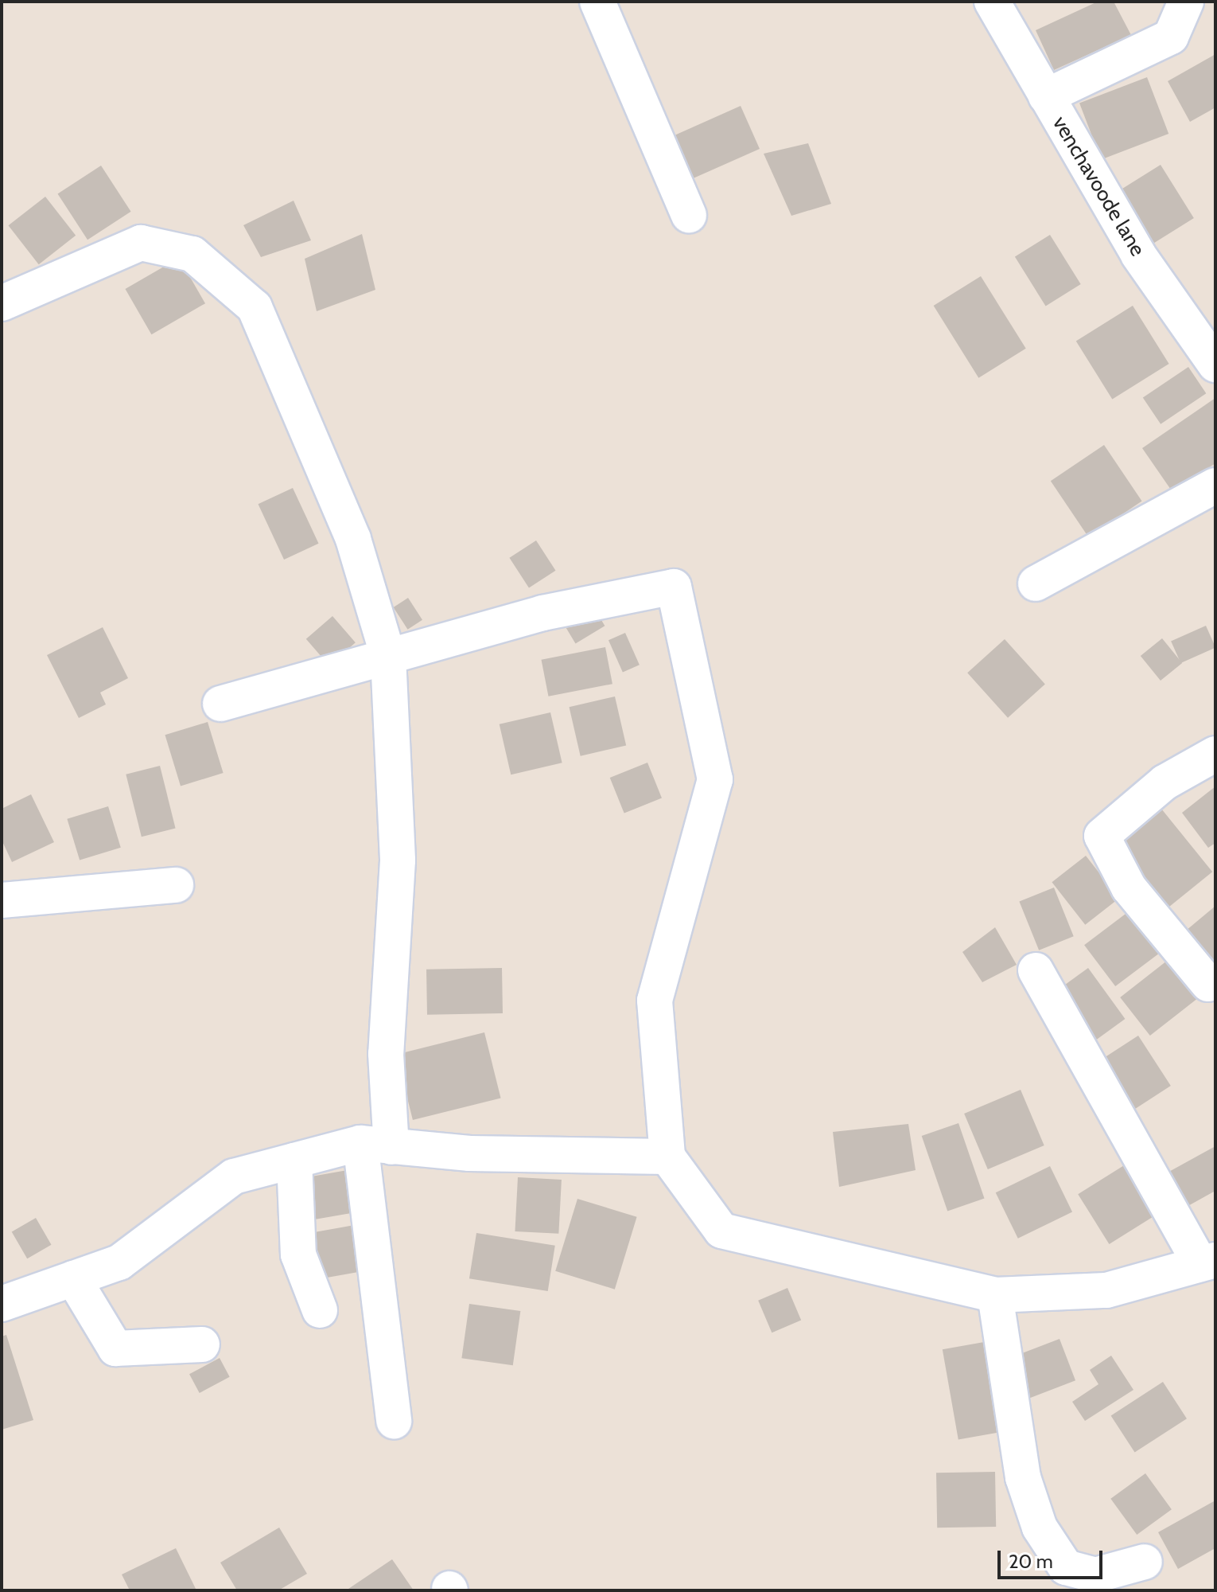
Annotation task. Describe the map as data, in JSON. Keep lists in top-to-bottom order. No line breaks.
{"streets":{"street":["venchavoode lane"]},"scale_bar":"20 m"}
